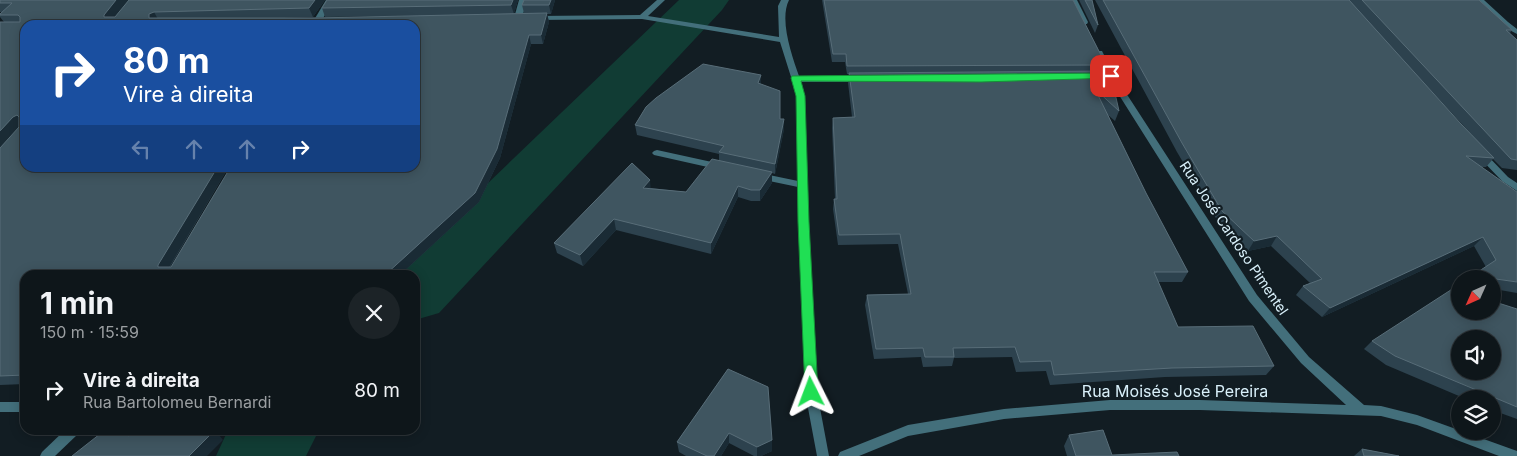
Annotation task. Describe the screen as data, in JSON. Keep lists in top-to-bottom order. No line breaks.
{"streets":{"street":["Rua José Cardoso Pimentel","Rua Moisés José Pereira"]},"crossings":[["Rua José Cardoso Pimentel","Rua Moisés José Pereira"]],"north":"bottom left","page":{"turn":["80 m","Vire à direita"],"heading":["1 min","150 m · 15:59"],"list":[{"name":"Vire à direita","note":"Rua Bartolomeu Bernardi","value":"80 m"}]}}
